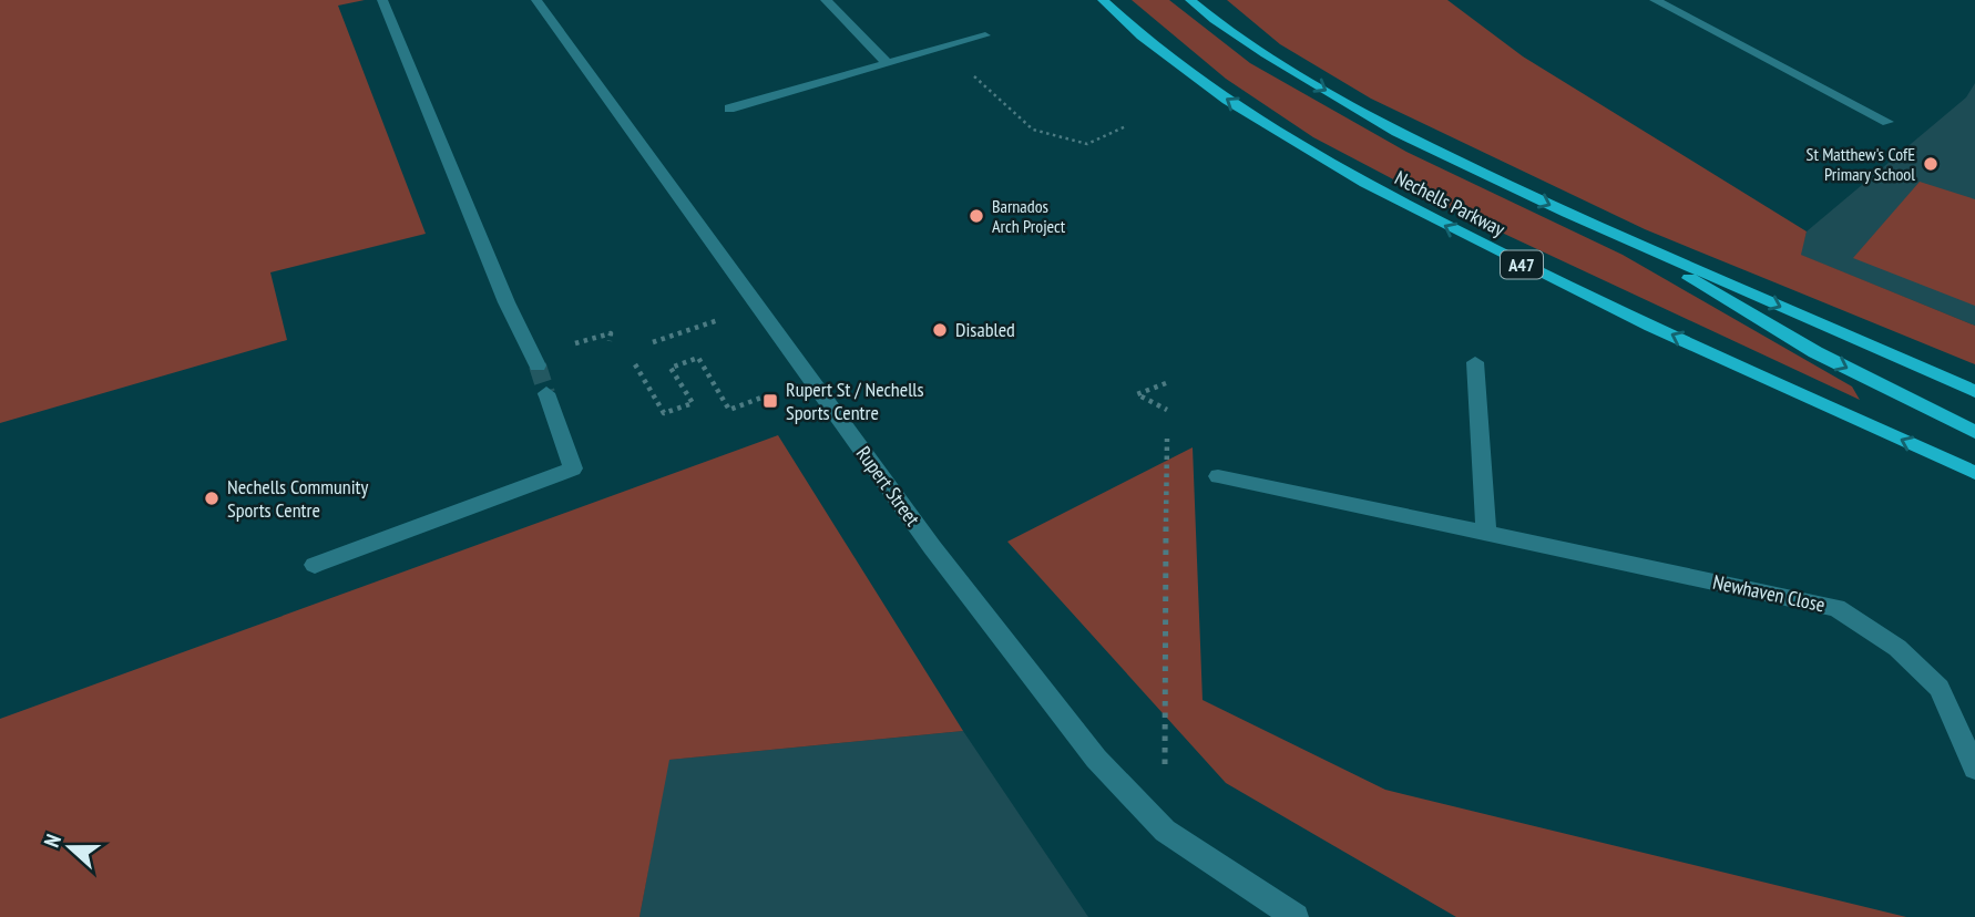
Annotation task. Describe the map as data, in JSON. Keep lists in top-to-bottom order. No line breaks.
{"streets":{"main road":["Nechells Parkway","A47"],"street":["Rupert Street","Newhaven Close"]},"places":{"other":["St Matthew's CofE Primary School","Barnados Arch Project","Disabled","Nechells Community Sports Centre"],"transit":["Rupert St / Nechells Sports Centre"]},"north":"left"}
